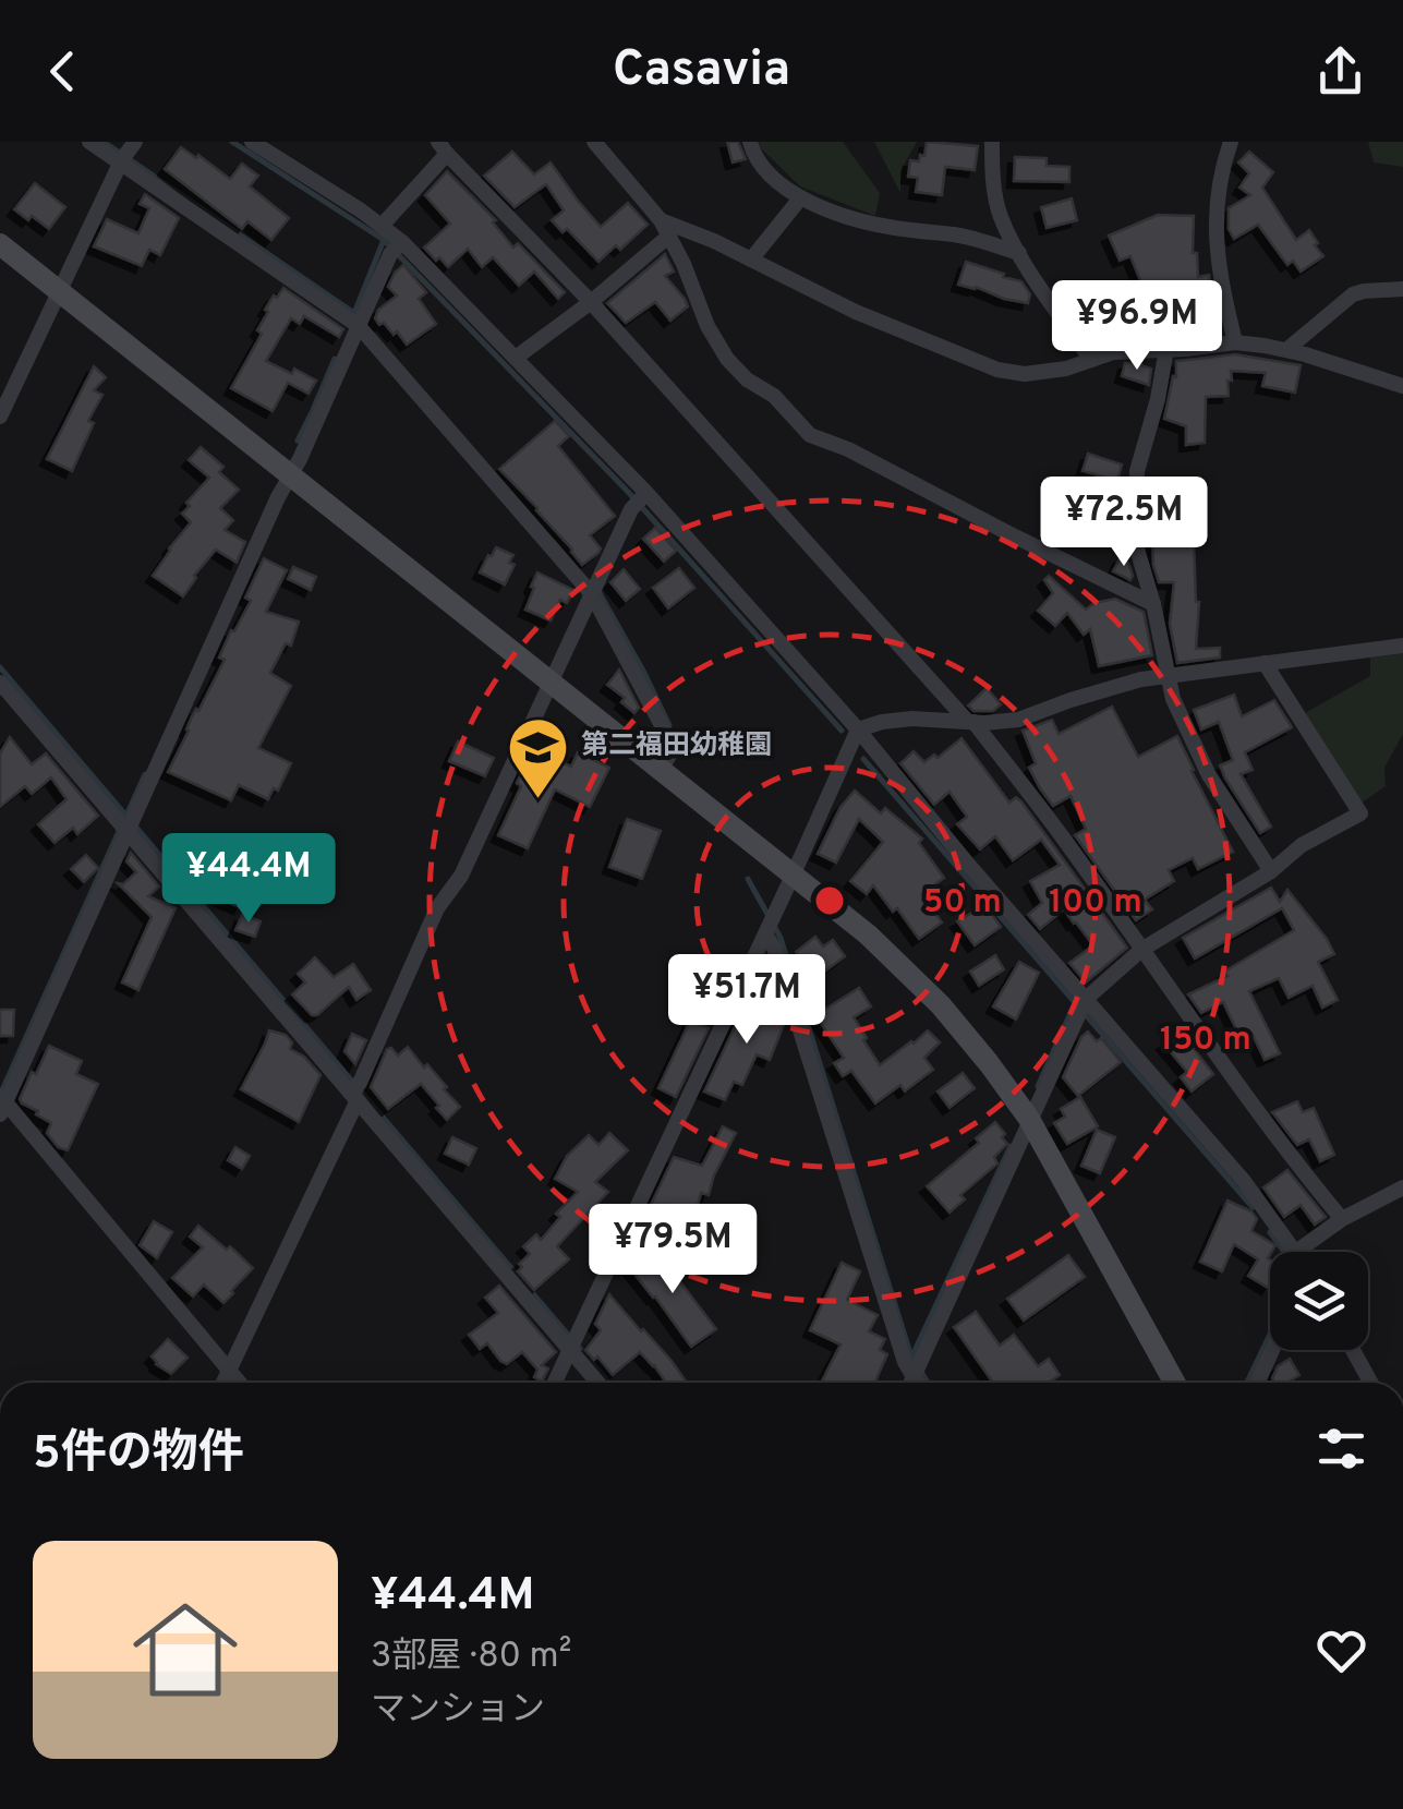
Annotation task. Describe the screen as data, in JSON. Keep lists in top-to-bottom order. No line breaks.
{"places":{"school or university":["第二福田幼稚園"]},"page":{"header":"Casavia","price":["¥96.9M","¥72.5M","¥44.4M","¥51.7M","¥79.5M"],"heading":"5件の物件","list":[{"name":"¥44.4M","note":"3部屋 · 80 m² · マンション"}]},"rings":["50 m","100 m","150 m"]}
